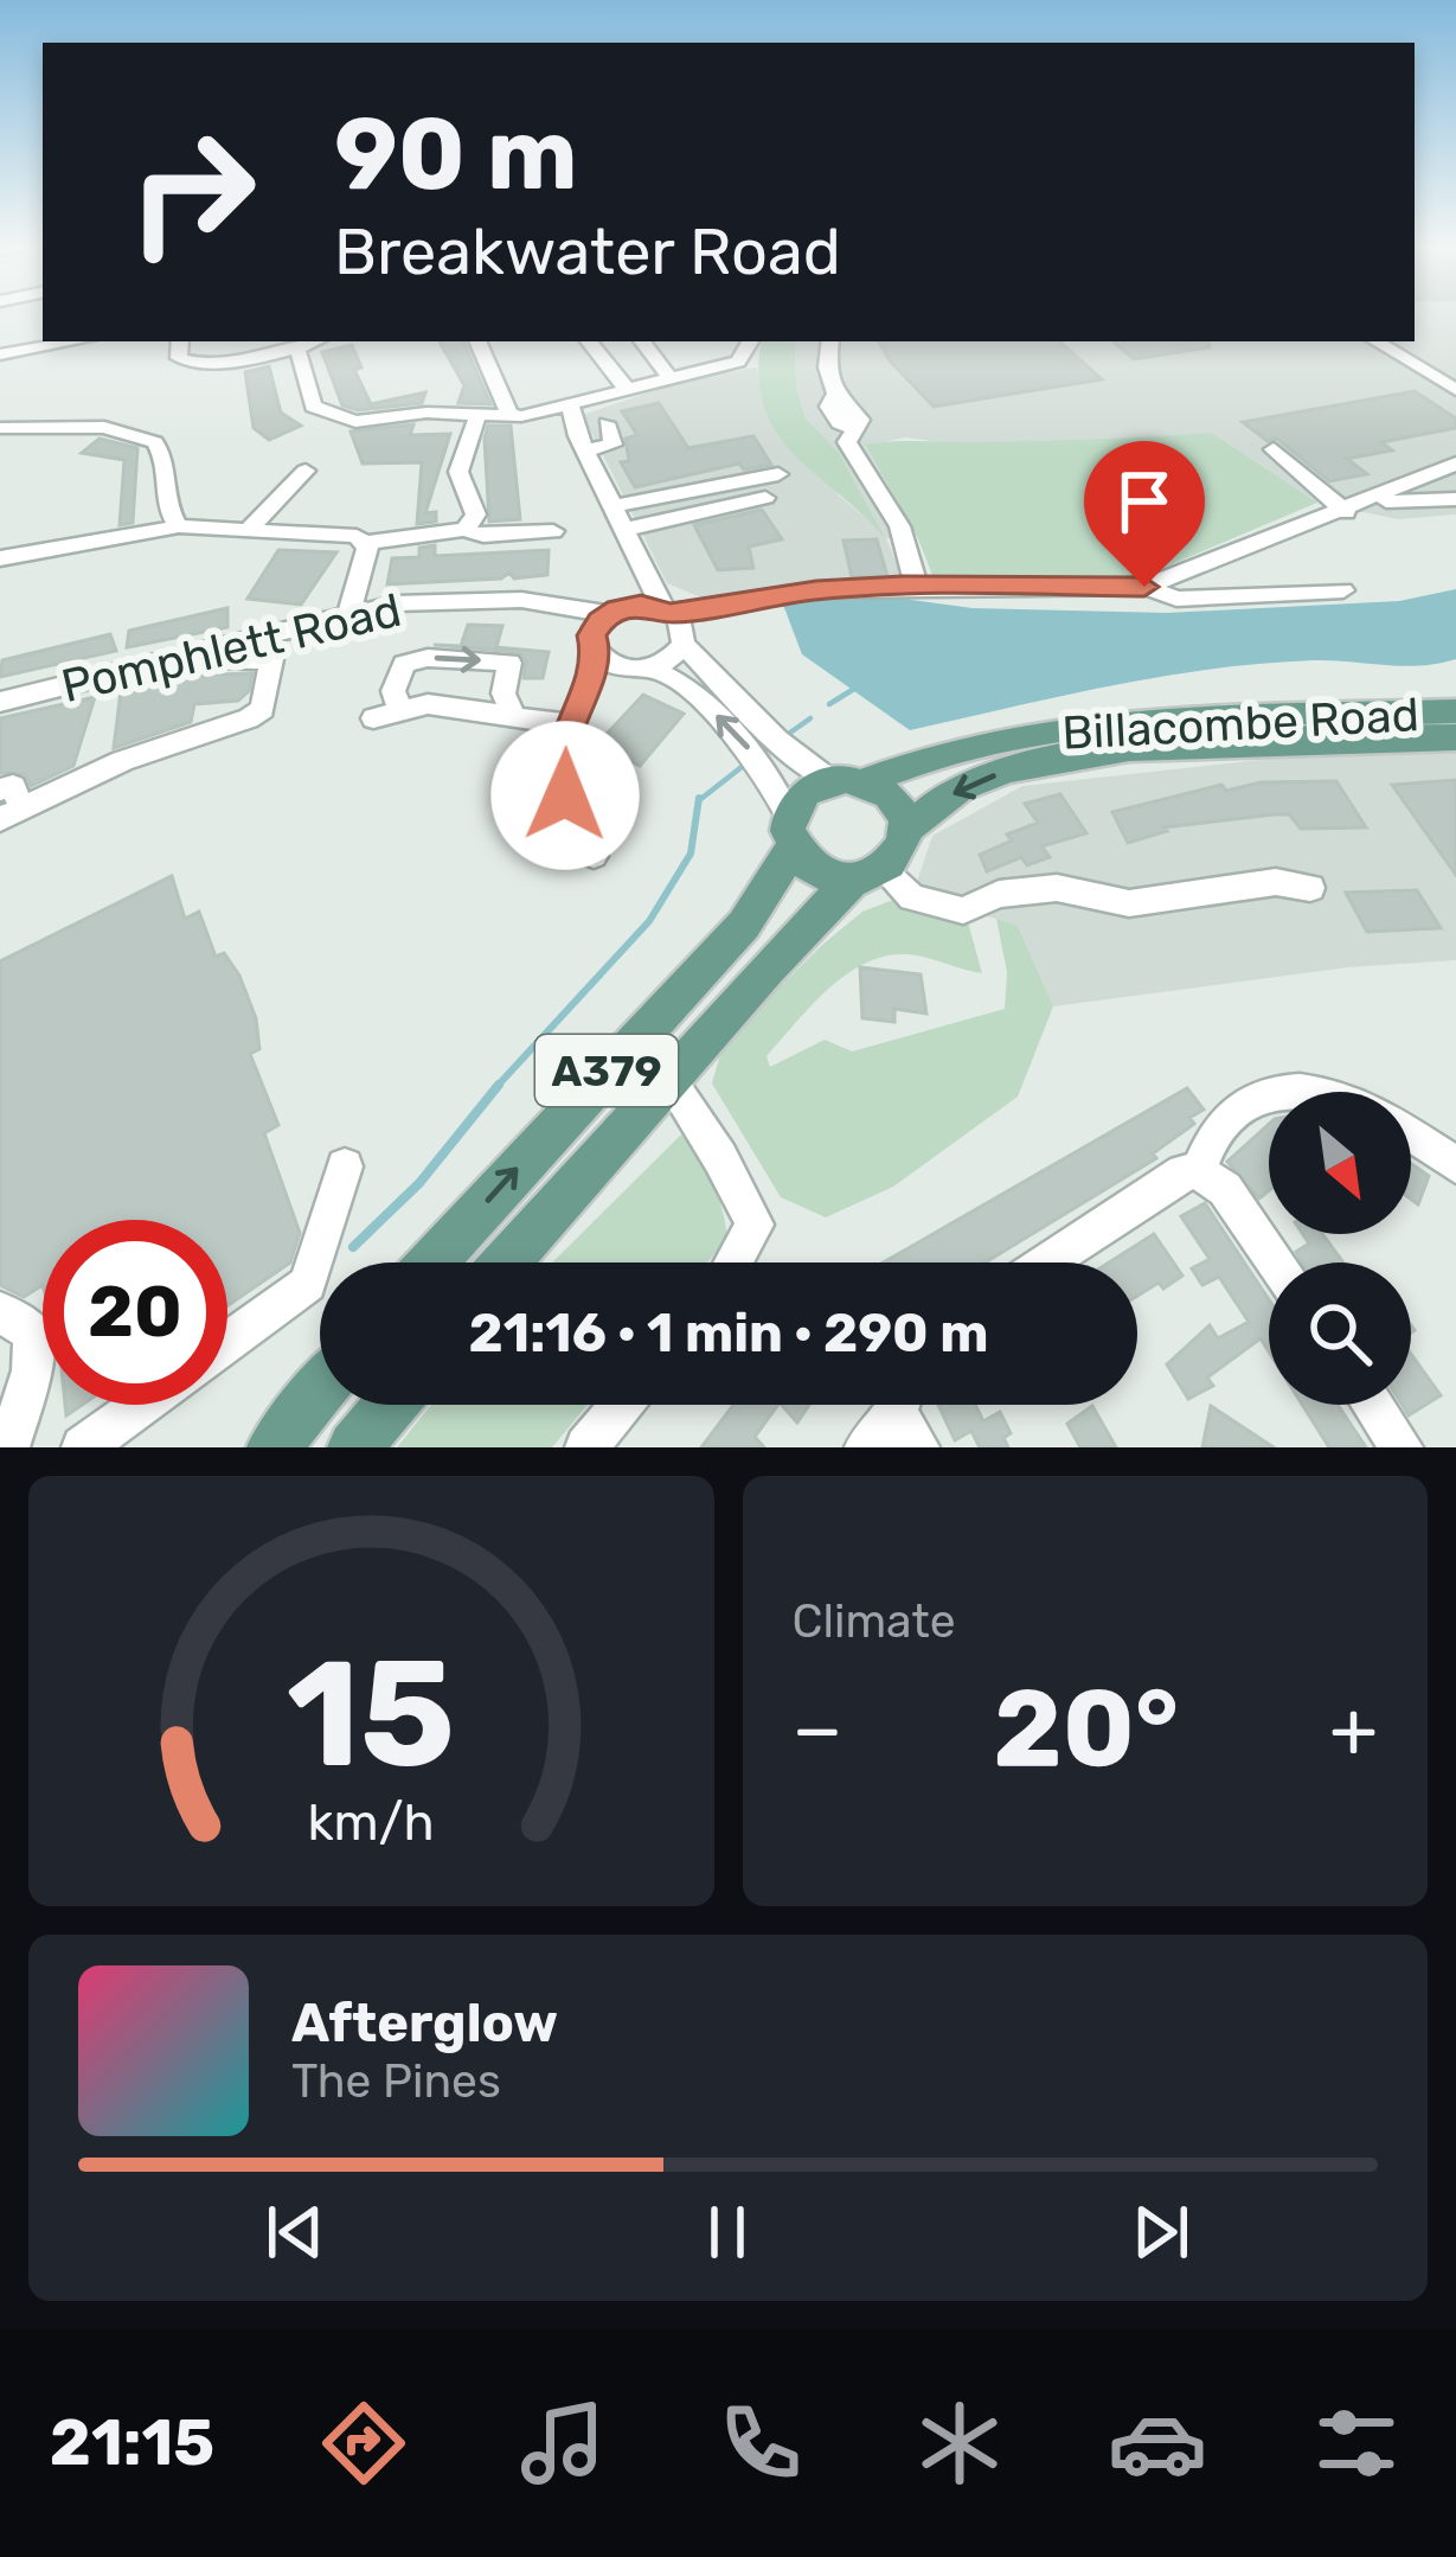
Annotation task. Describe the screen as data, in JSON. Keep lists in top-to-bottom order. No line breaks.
{"streets":{"main road":["Billacombe Road","A379"],"street":["Pomphlett Road"]},"crossings":[["Billacombe Road","A379"]],"north":"bottom right","page":{"turn":["90 m","Breakwater Road"],"limit":"20","trip":"21:16 · 1 min · 290 m","tile":"Climate","heat":["−","20°","+"],"song":["Afterglow","The Pines"],"tabs":"21:15","gauge":["15","km/h"]}}
